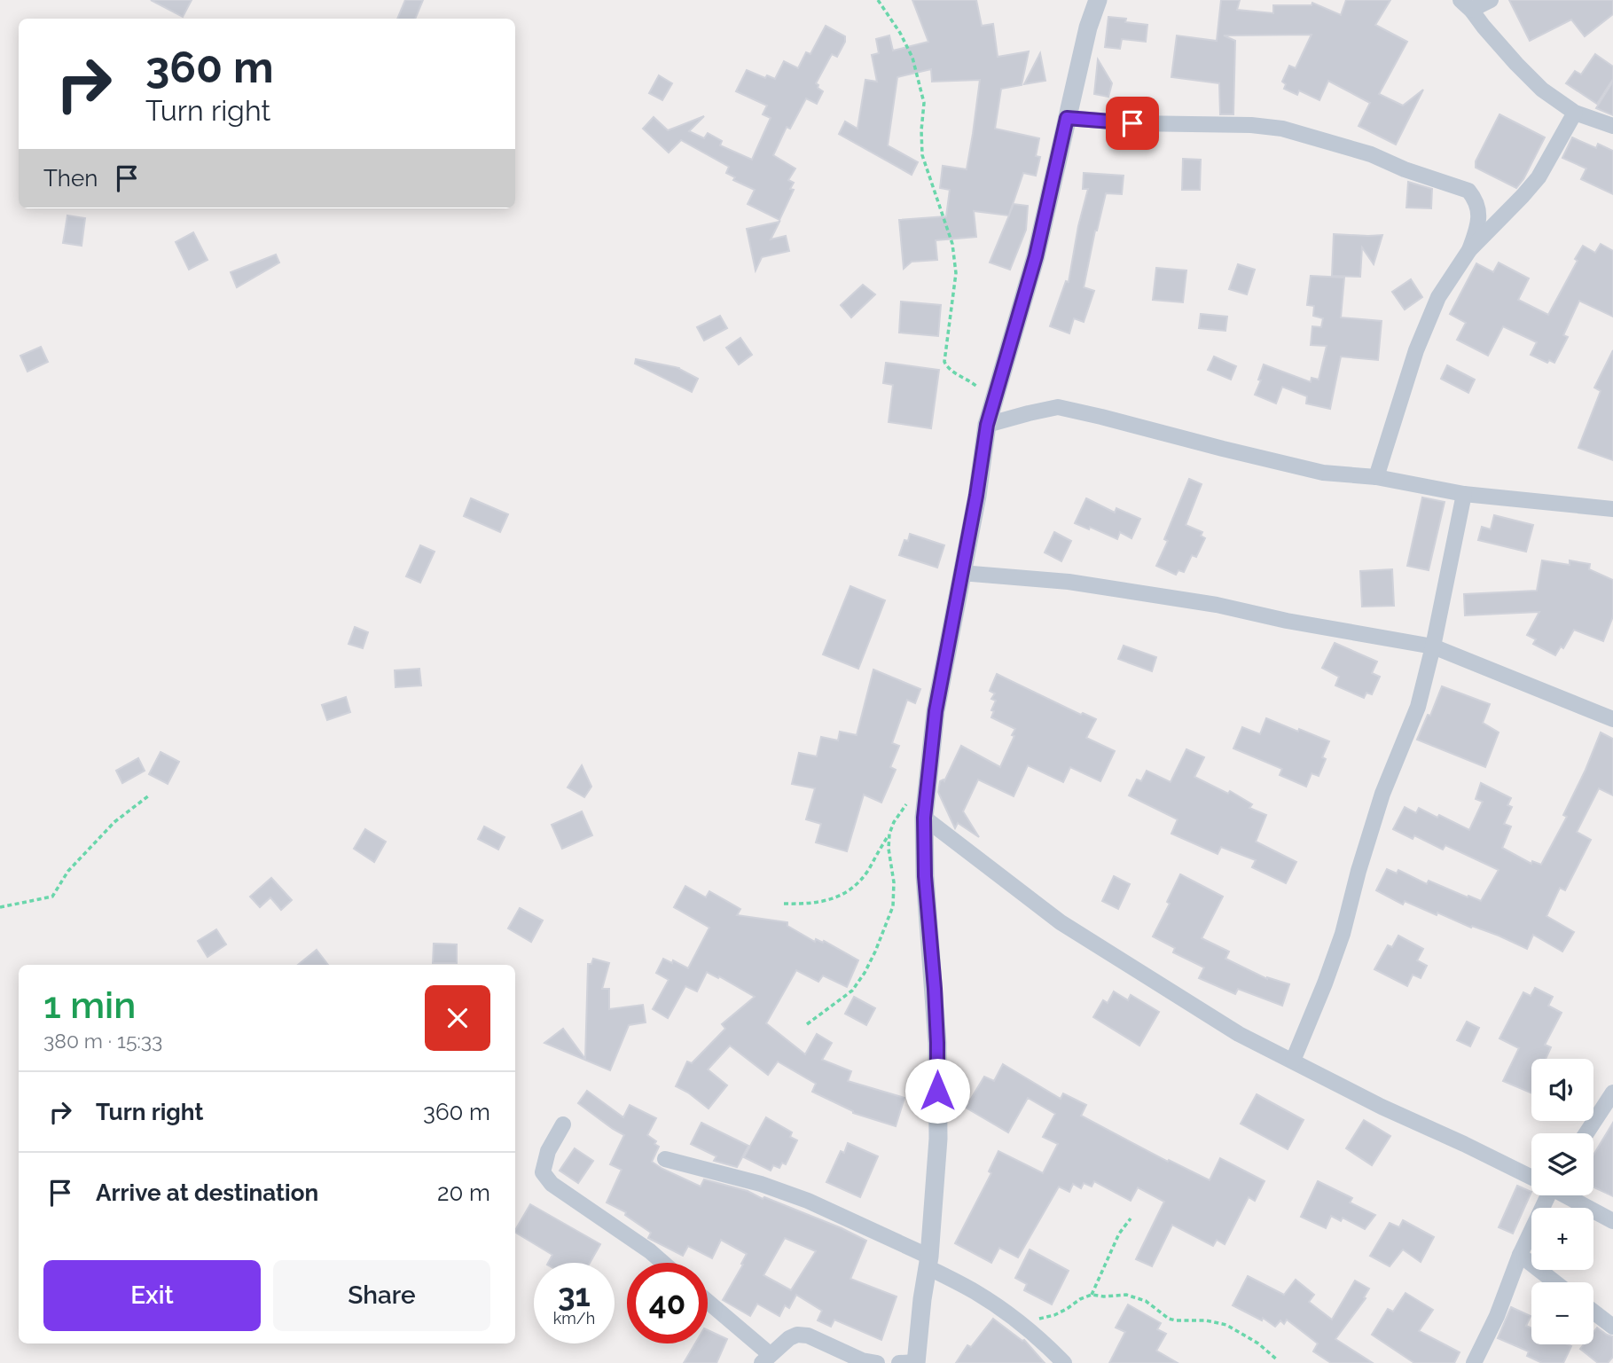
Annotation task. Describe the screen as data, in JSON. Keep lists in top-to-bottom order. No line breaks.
{"page":{"turn":["360 m","Turn right"],"then":"Then","heading":["1 min","380 m · 15:33"],"map_buttons":["+","−"],"list":[{"name":"Turn right","value":"360 m"},{"name":"Arrive at destination","value":"20 m"}],"buttons":["Exit","Share"],"speed":"31 km/h","limit":"40"}}
